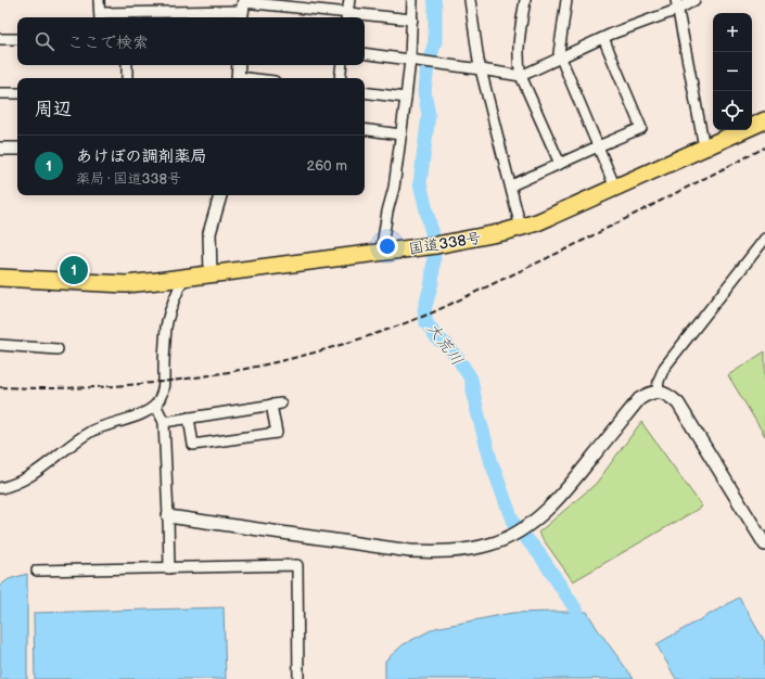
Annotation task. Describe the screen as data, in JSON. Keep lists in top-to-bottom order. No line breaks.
{"streets":{"highway":["国道338号"]},"water":["大荒川"],"page":{"map_buttons":["+","−"],"search":"ここで検索","heading":"周辺","list":[{"mark":"1","name":"あけぼの調剤薬局","note":"薬局 · 国道338号","value":"260 m"}],"pins":"1"}}
